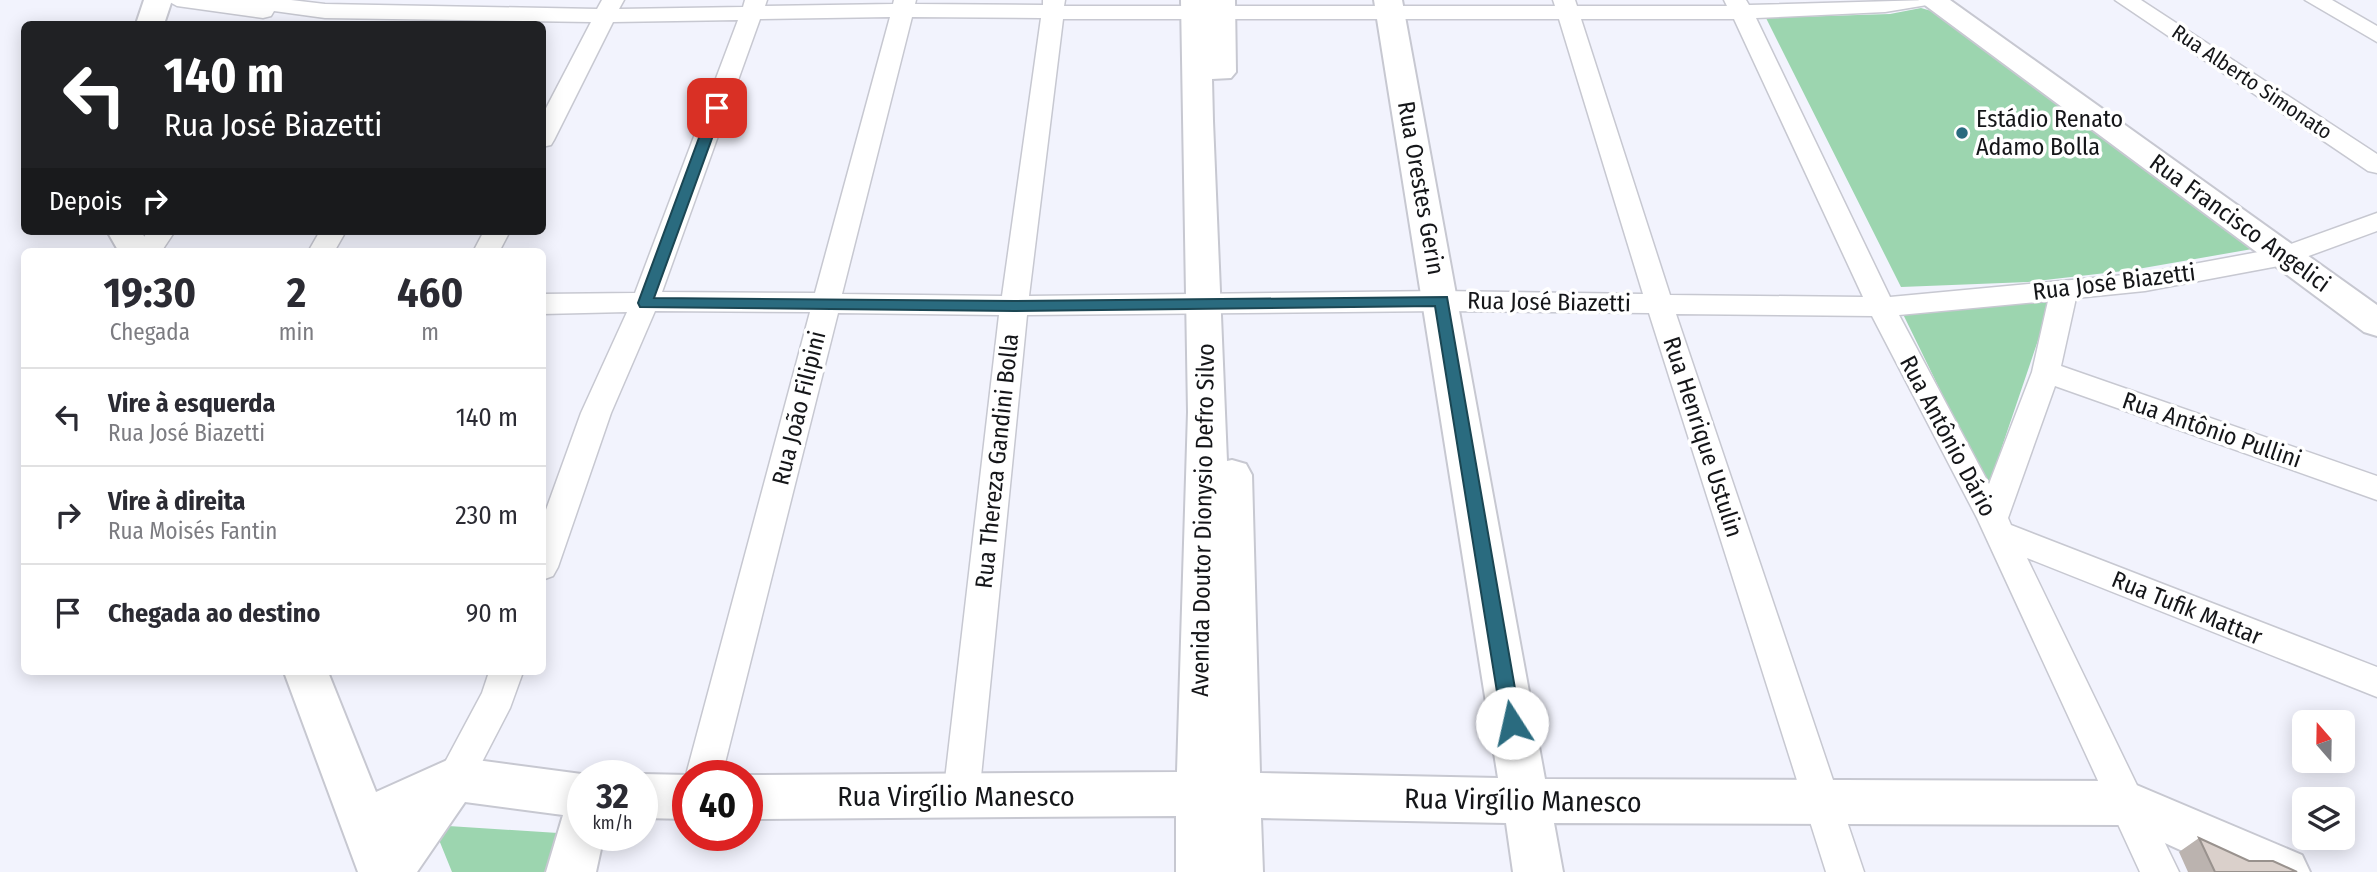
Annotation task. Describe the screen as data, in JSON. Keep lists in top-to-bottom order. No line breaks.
{"streets":{"street":["Rua Alberto Simonato","Rua Orestes Gerin","Rua Francisco Angelici","Rua José Biazetti","Rua João Filipini","Rua Antônio Pullini","Rua Antônio Dário","Rua Henrique Ustulin","Rua Thereza Gandini Bolla","Avenida Doutor Dionysio Defro Silvo","Rua Tufik Mattar","Rua Virgílio Manesco"]},"crossings":[["Rua Orestes Gerin","Rua José Biazetti"],["Rua Orestes Gerin","Rua Virgílio Manesco"],["Rua Francisco Angelici","Rua José Biazetti"],["Rua José Biazetti","Rua João Filipini"],["Rua José Biazetti","Rua Antônio Dário"],["Rua José Biazetti","Rua Henrique Ustulin"],["Rua José Biazetti","Rua Thereza Gandini Bolla"],["Rua José Biazetti","Avenida Doutor Dionysio Defro Silvo"],["Rua Antônio Dário","Rua Tufik Mattar"],["Rua Antônio Dário","Rua Virgílio Manesco"],["Rua Henrique Ustulin","Rua Virgílio Manesco"],["Rua Thereza Gandini Bolla","Rua Virgílio Manesco"],["Avenida Doutor Dionysio Defro Silvo","Rua Virgílio Manesco"]],"places":["Estádio Renato Adamo Bolla"],"north":"top","page":{"turn":["140 m","Rua José Biazetti"],"then":"Depois","eta":["19:30","Chegada","2","min","460","m"],"list":[{"name":"Vire à esquerda","note":"Rua José Biazetti","value":"140 m"},{"name":"Vire à direita","note":"Rua Moisés Fantin","value":"230 m"},{"name":"Chegada ao destino","value":"90 m"}],"speed":"32 km/h","limit":"40"}}
